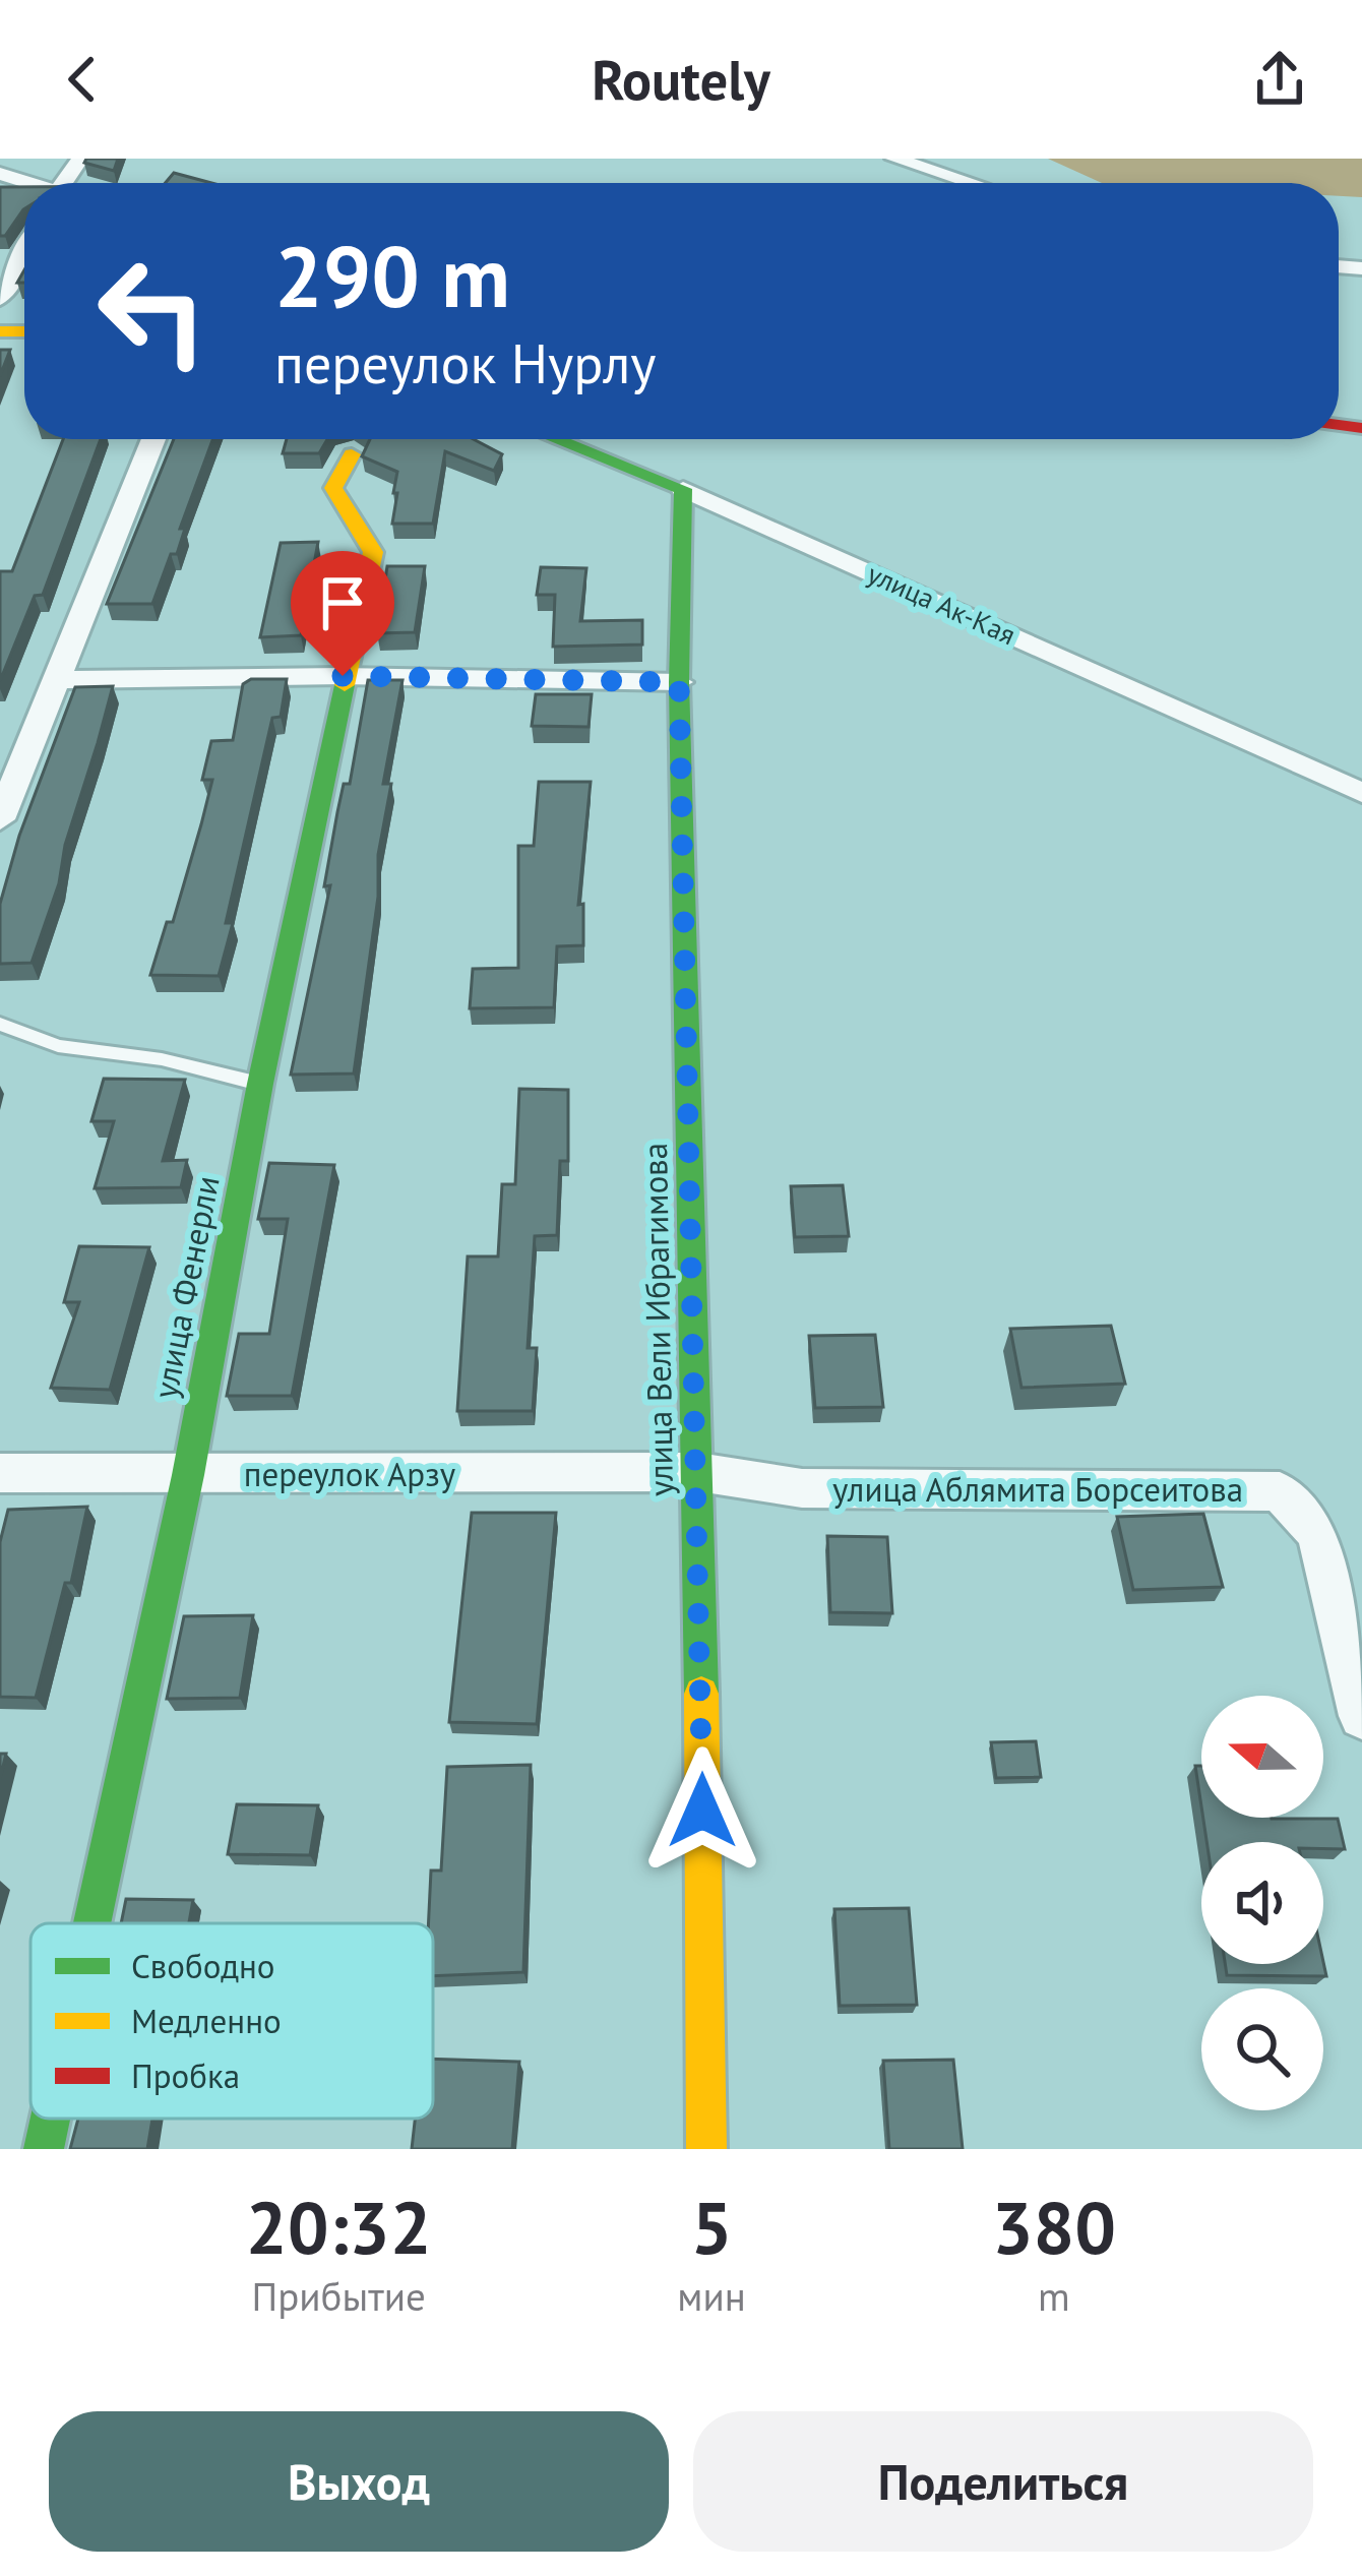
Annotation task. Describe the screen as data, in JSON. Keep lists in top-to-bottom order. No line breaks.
{"streets":{"street":["улица Ак-Кая","улица Фенерли","улица Вели Ибрагимова","переулок Арзу","улица Аблямита Борсеитова"]},"crossings":[["улица Ак-Кая","улица Вели Ибрагимова"],["улица Фенерли","переулок Арзу"],["улица Вели Ибрагимова","переулок Арзу"],["улица Вели Ибрагимова","улица Аблямита Борсеитова"],["переулок Арзу","улица Аблямита Борсеитова"]],"legend":["Свободно","Медленно","Пробка"],"north":"left","page":{"header":"Routely","turn":["290 m","переулок Нурлу"],"eta":["20:32","Прибытие","5","мин","380","m"],"buttons":["Выход","Поделиться"]}}
